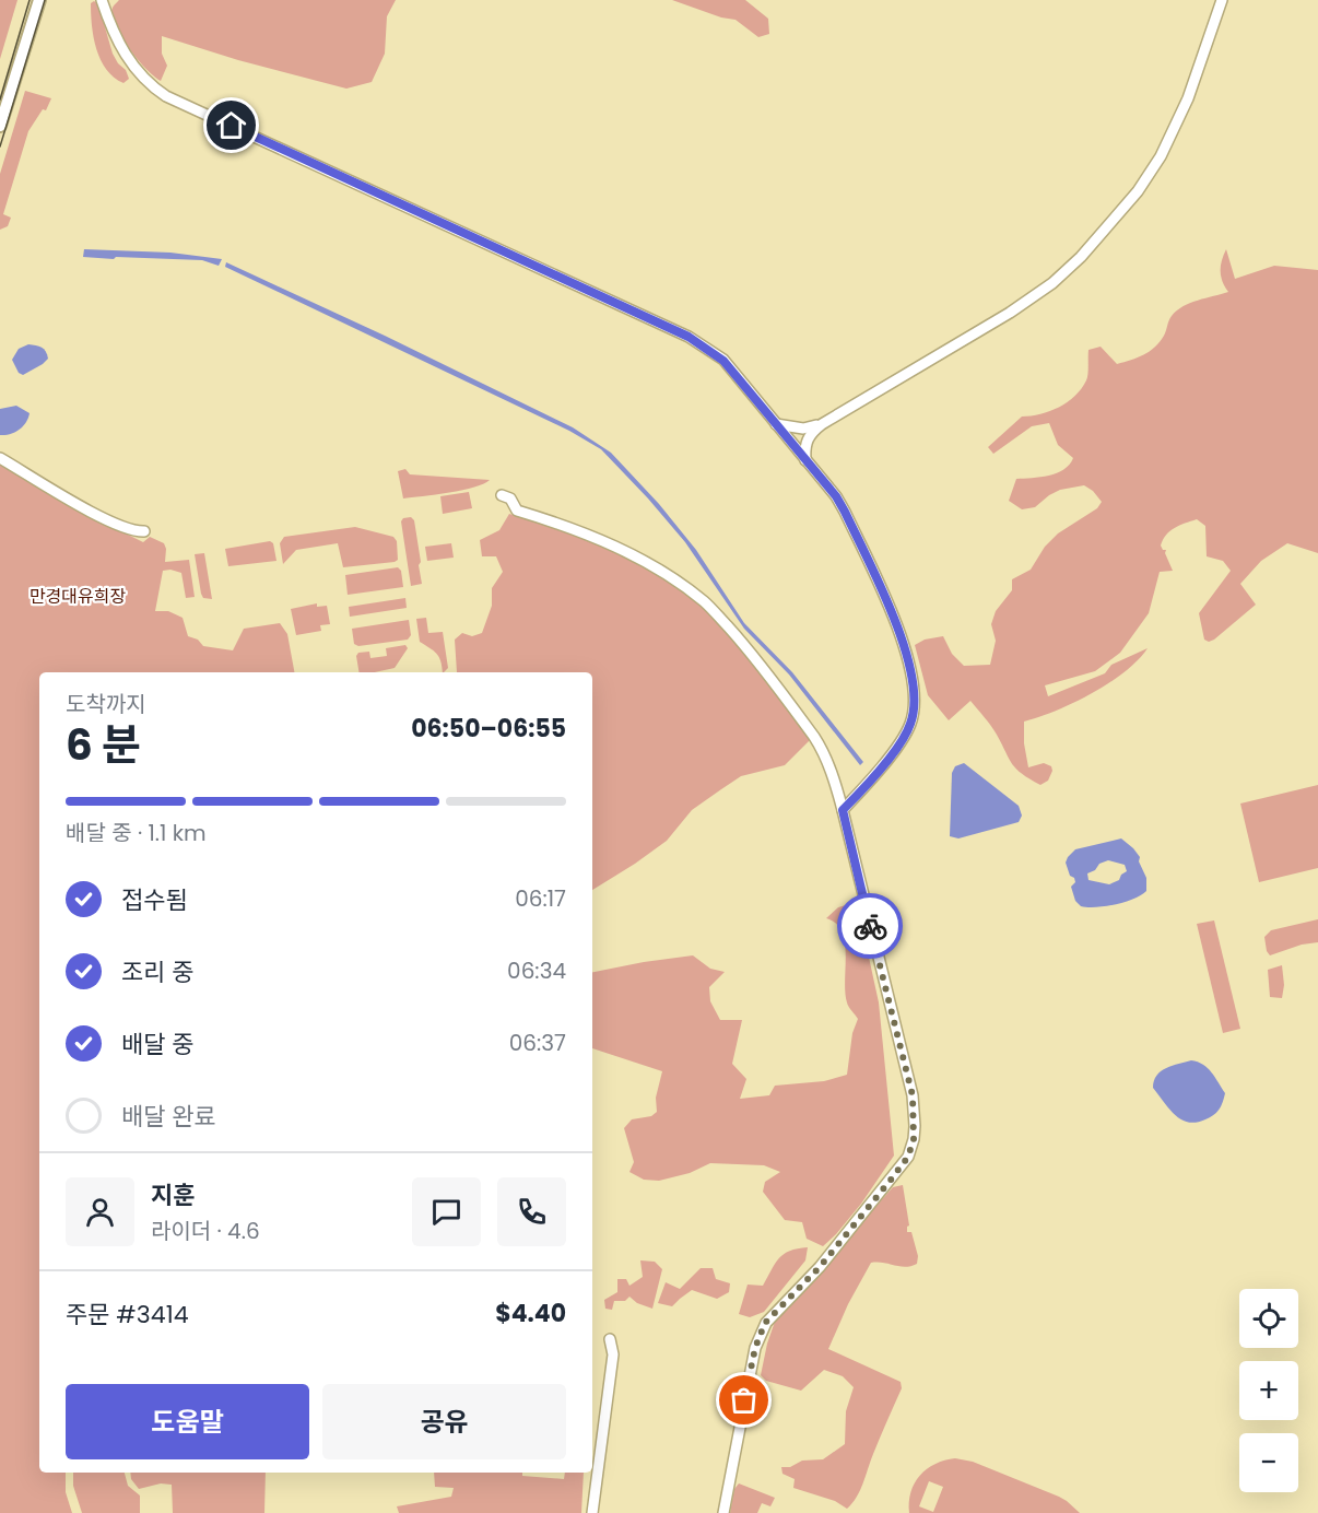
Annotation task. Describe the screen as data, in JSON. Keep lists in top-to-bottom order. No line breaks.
{"parks":["만경대유희장"],"page":{"heading":["6 분","도착까지","06:50–06:55"],"panel":["지훈","라이더 · 4.6","주문 #3414","$4.40"],"bar":"배달 중 · 1.1 km","list":[["접수됨","06:17"],["조리 중","06:34"],["배달 중","06:37"],"배달 완료"],"map_buttons":["+","−"],"buttons":["도움말","공유"]}}
